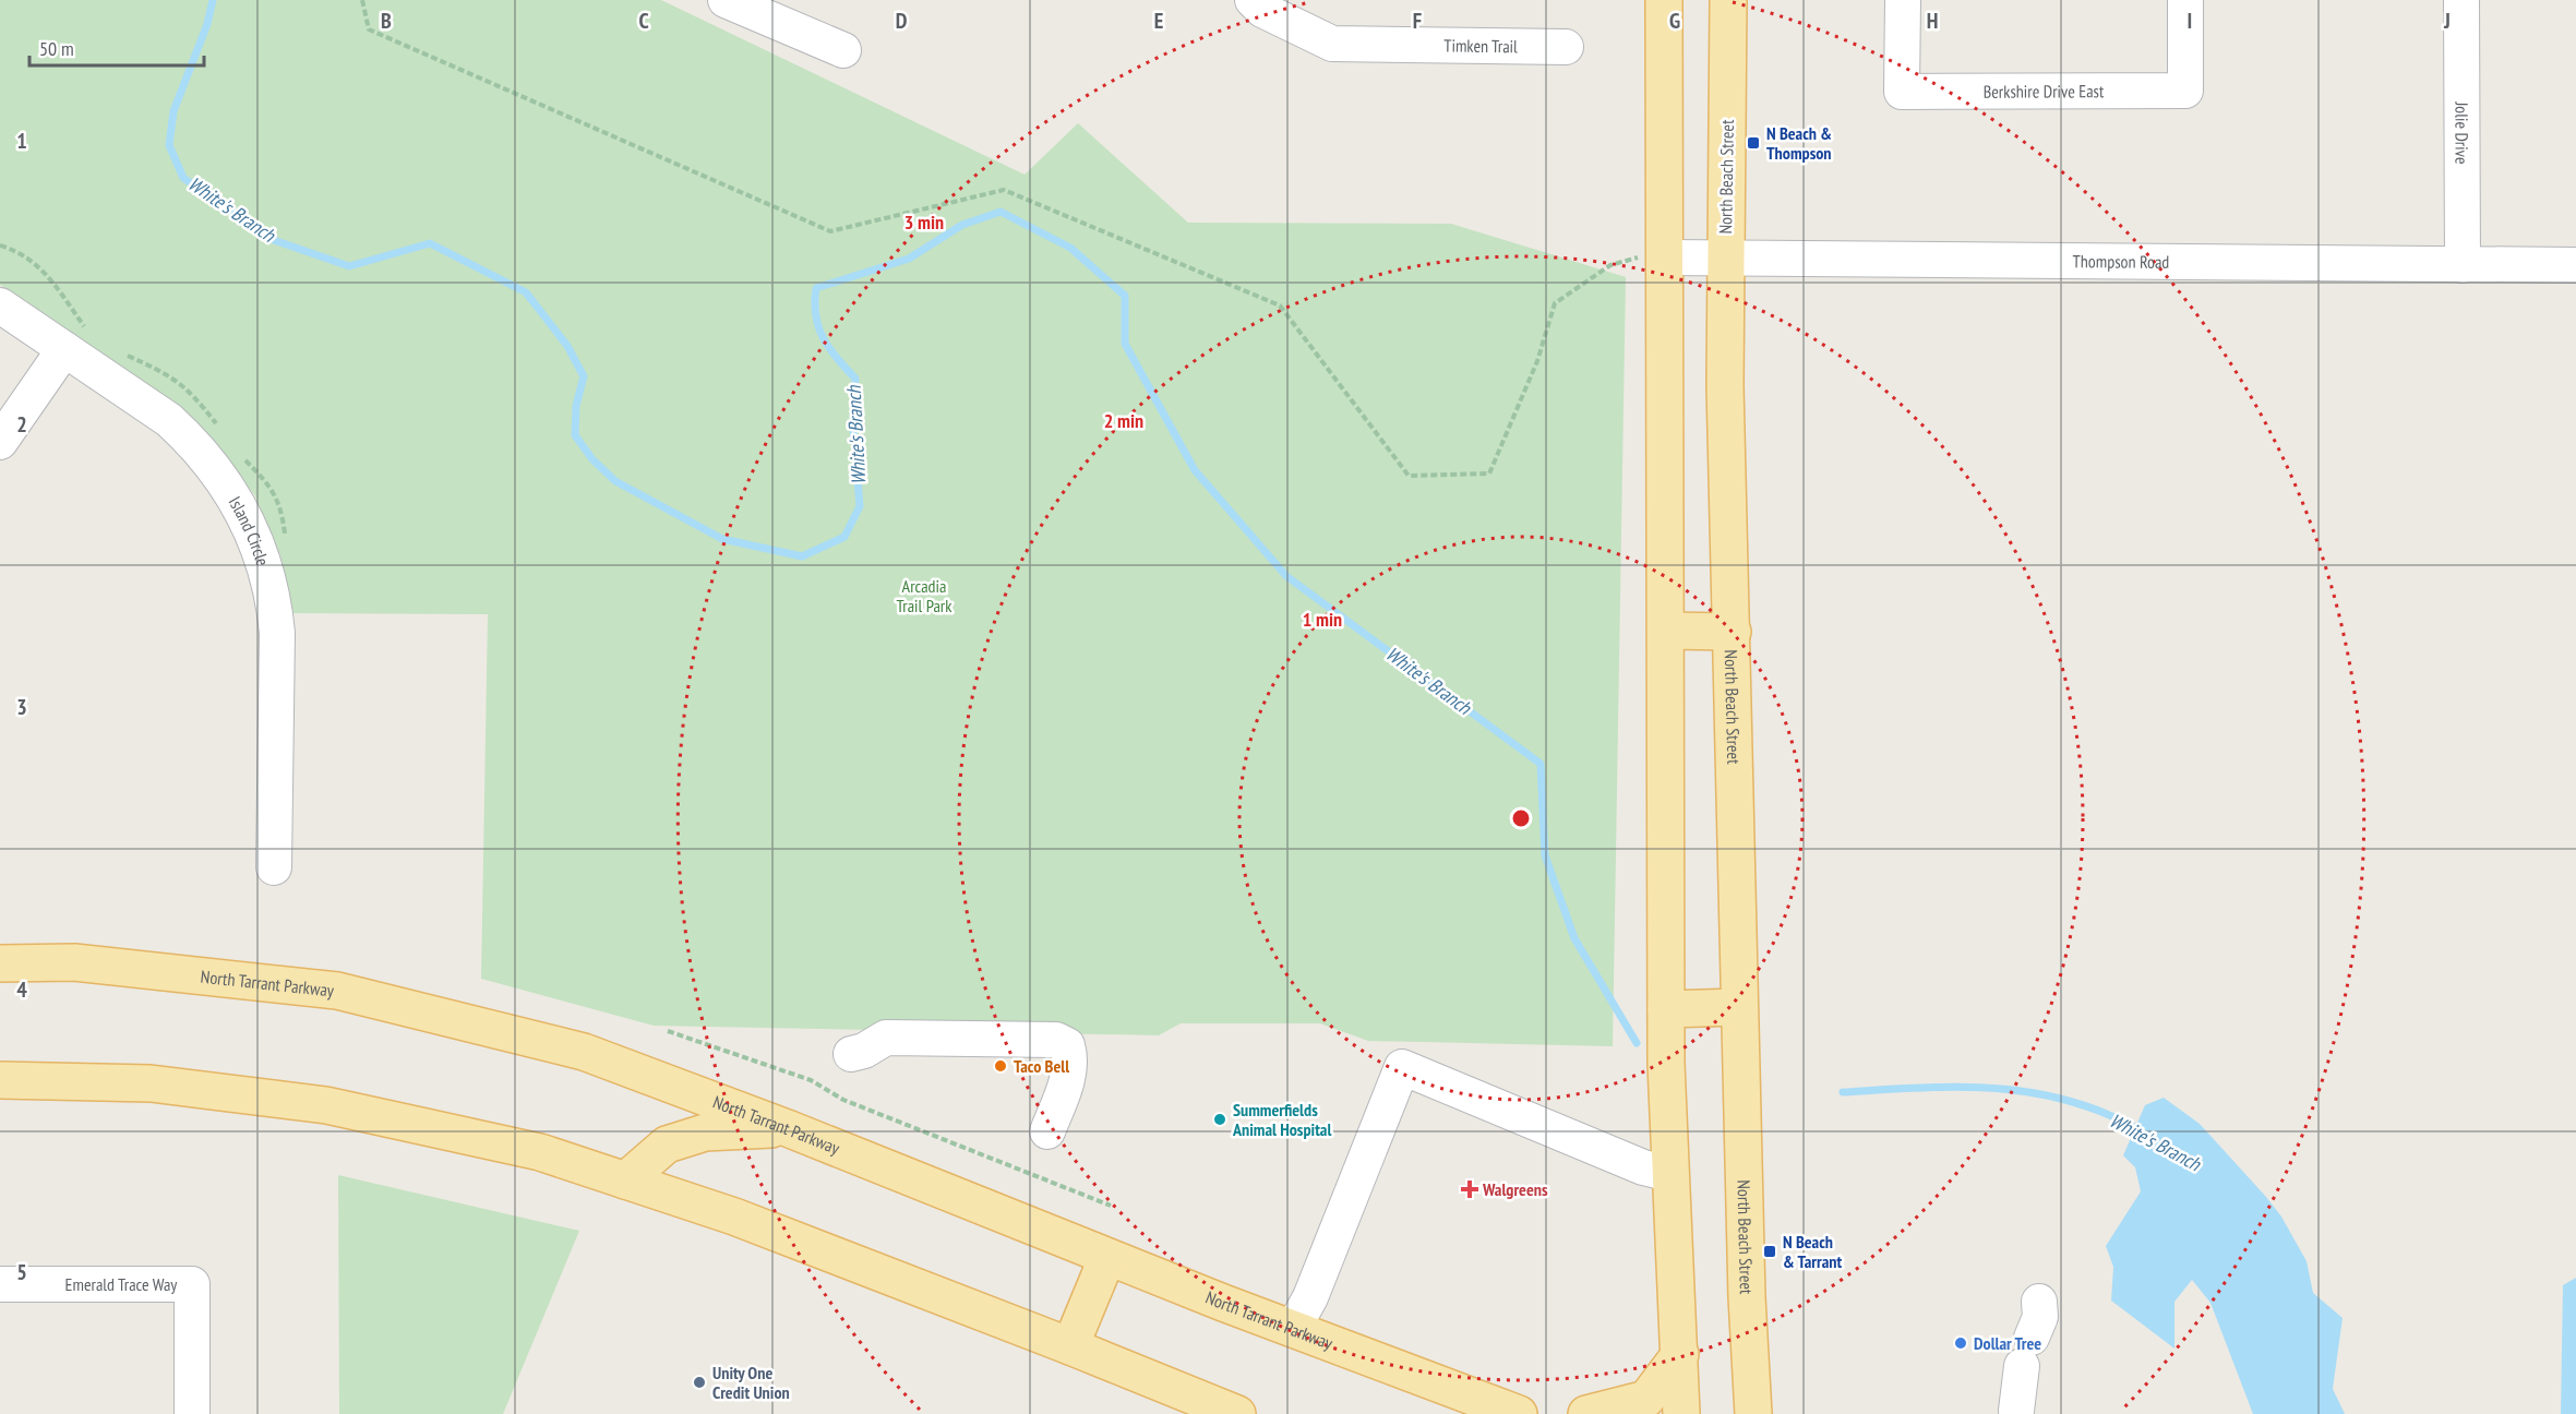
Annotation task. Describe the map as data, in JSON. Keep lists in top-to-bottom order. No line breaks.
{"streets":{"main road":["North Beach Street","North Tarrant Parkway"],"street":["Timken Trail","Berkshire Drive East","Jolie Drive","Thompson Road","Island Circle","Emerald Trace Way"]},"crossings":[["Jolie Drive","Thompson Road"],["North Beach Street","Thompson Road"]],"water":["White's Branch"],"parks":["Arcadia Trail Park"],"places":{"transit":["N Beach & Thompson","N Beach & Tarrant"],"other":["Taco Bell","Summerfields Animal Hospital","Dollar Tree","Unity One Credit Union"],"health":["Walgreens"]},"scale_bar":"50 m","grid":{"columns":["B","C","D","E","F","G","H","I","J"],"rows":["1","2","3","4","5"]},"rings":["3 min","2 min","1 min"]}
